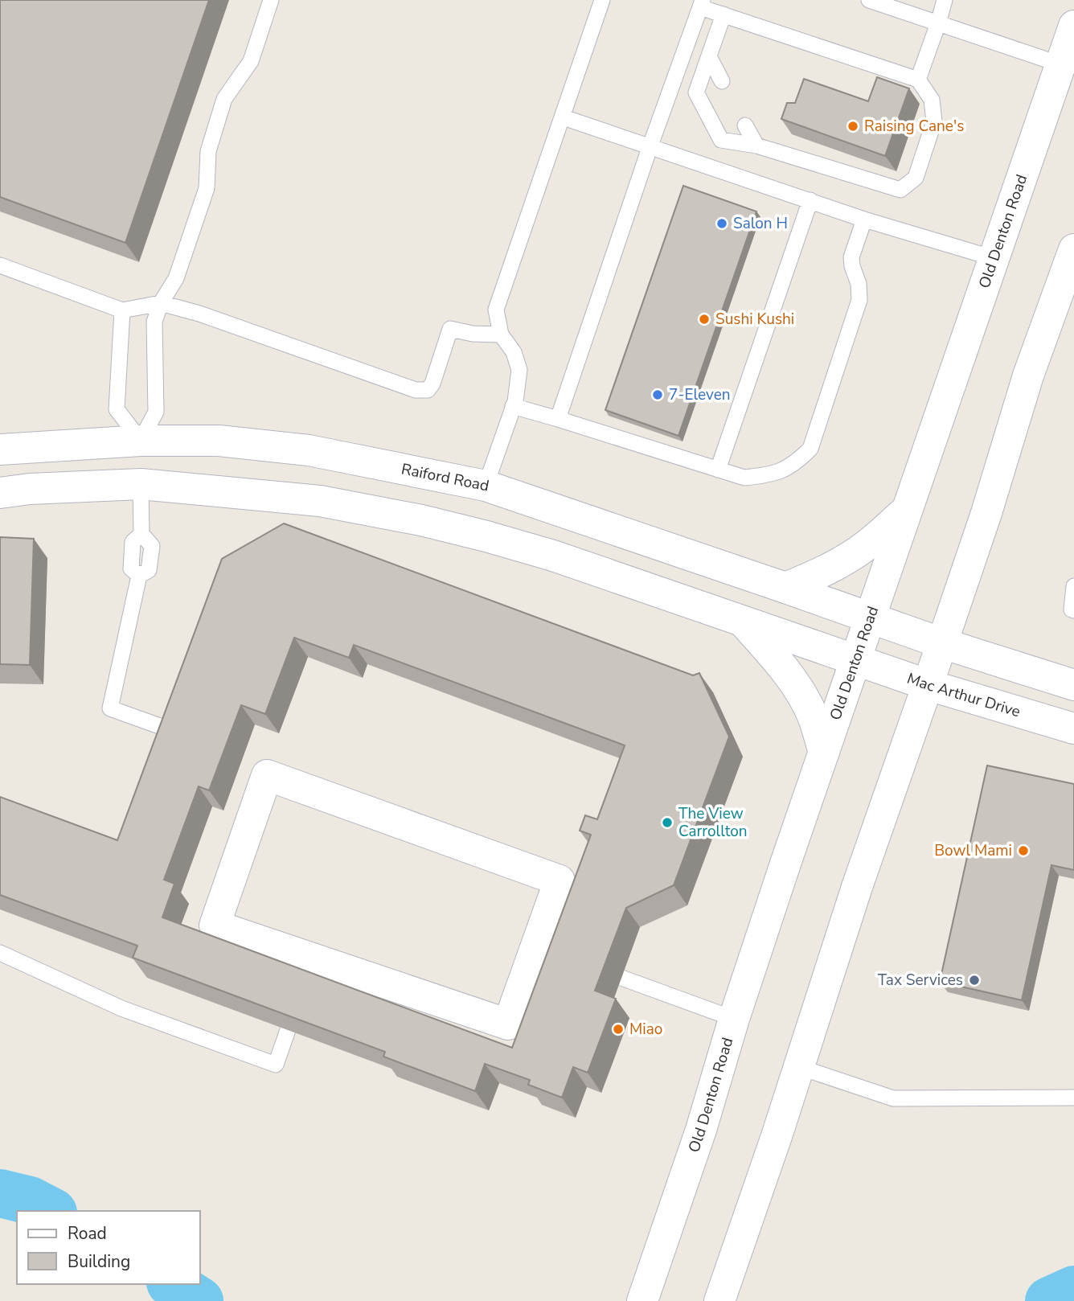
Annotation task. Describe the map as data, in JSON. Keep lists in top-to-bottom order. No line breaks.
{"streets":{"street":["Old Denton Road","Raiford Road","Mac Arthur Drive"]},"crossings":[["Old Denton Road","Raiford Road"],["Old Denton Road","Mac Arthur Drive"]],"places":["Raising Cane's","Salon H","Sushi Kushi","7-Eleven","The View Carrollton","Bowl Mami","Tax Services","Miao"],"legend":["Road","Building"]}
